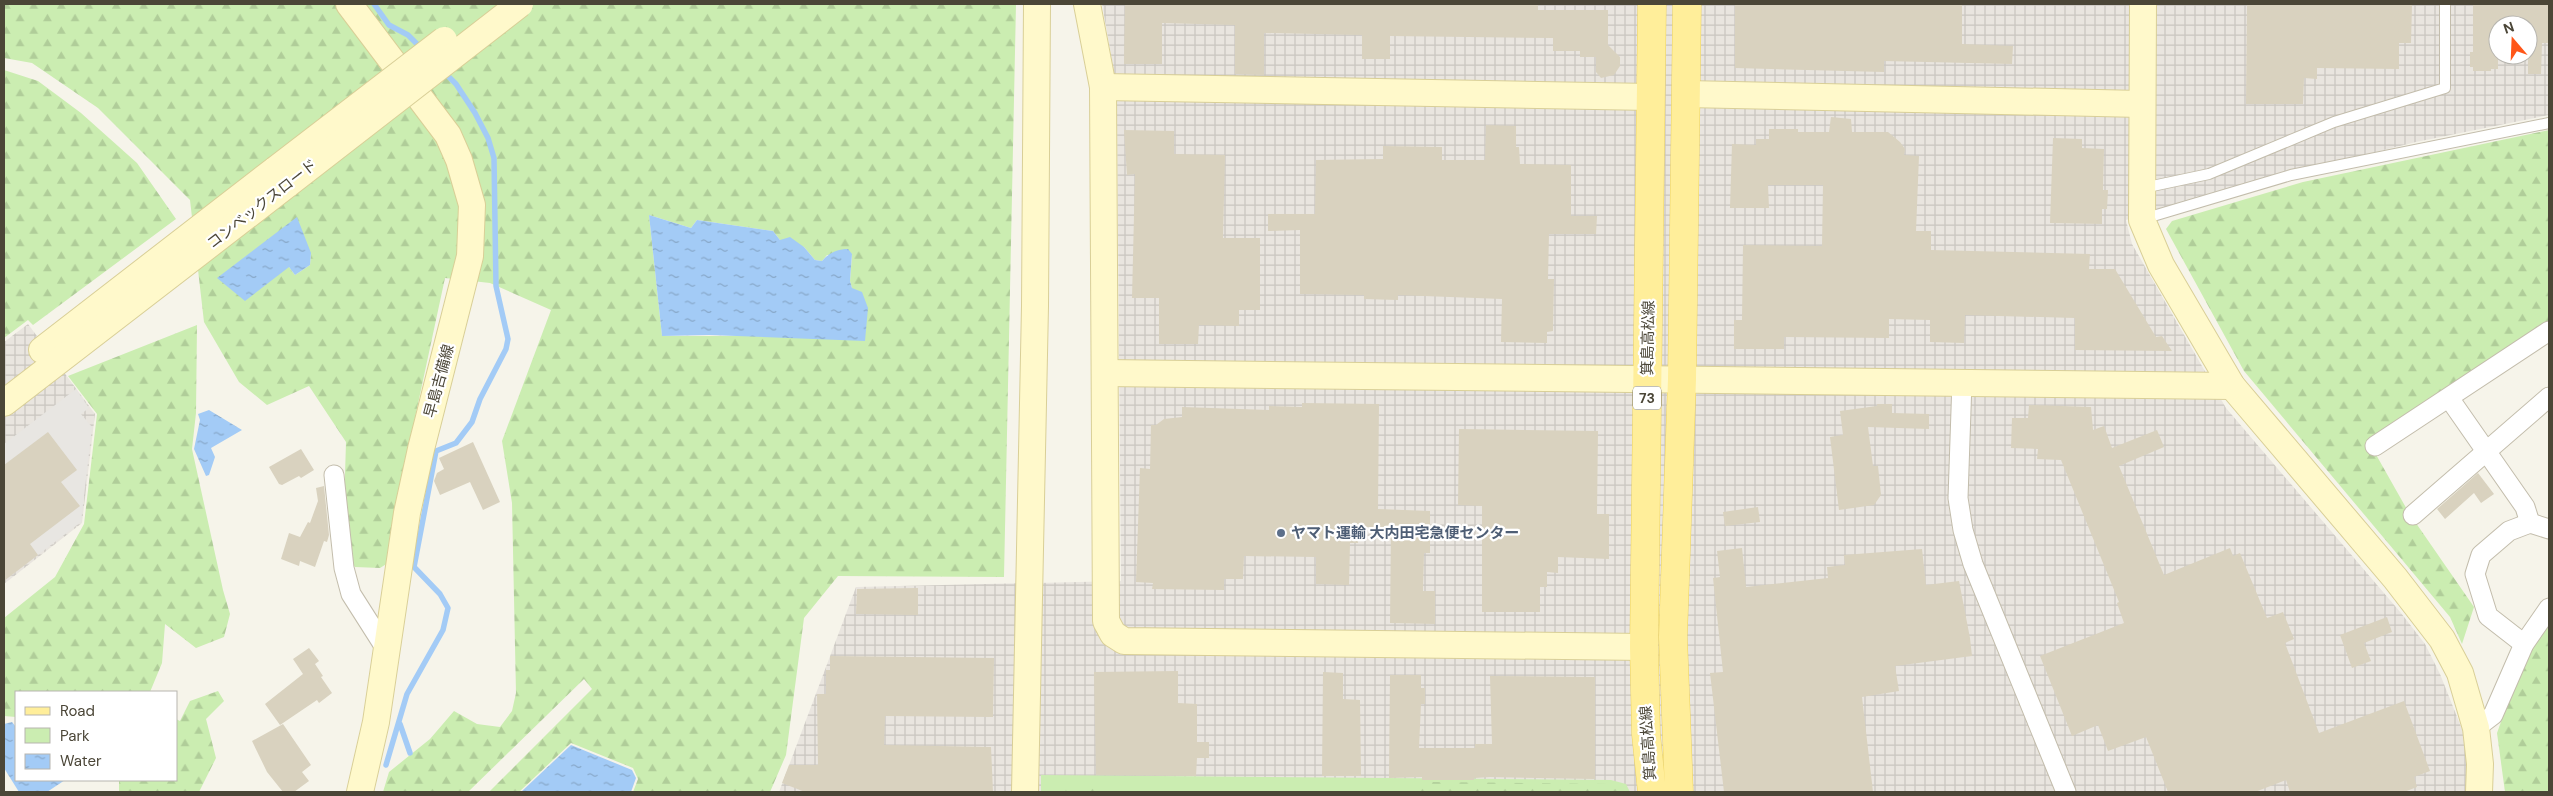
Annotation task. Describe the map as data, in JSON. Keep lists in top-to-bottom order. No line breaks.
{"streets":{"main road":["箕島高松線","73"],"street":["コンベックスロード","早島吉備線"]},"places":["ヤマト運輸 大内田宅急便センター"],"legend":["Road","Park","Water"],"north":"top"}
